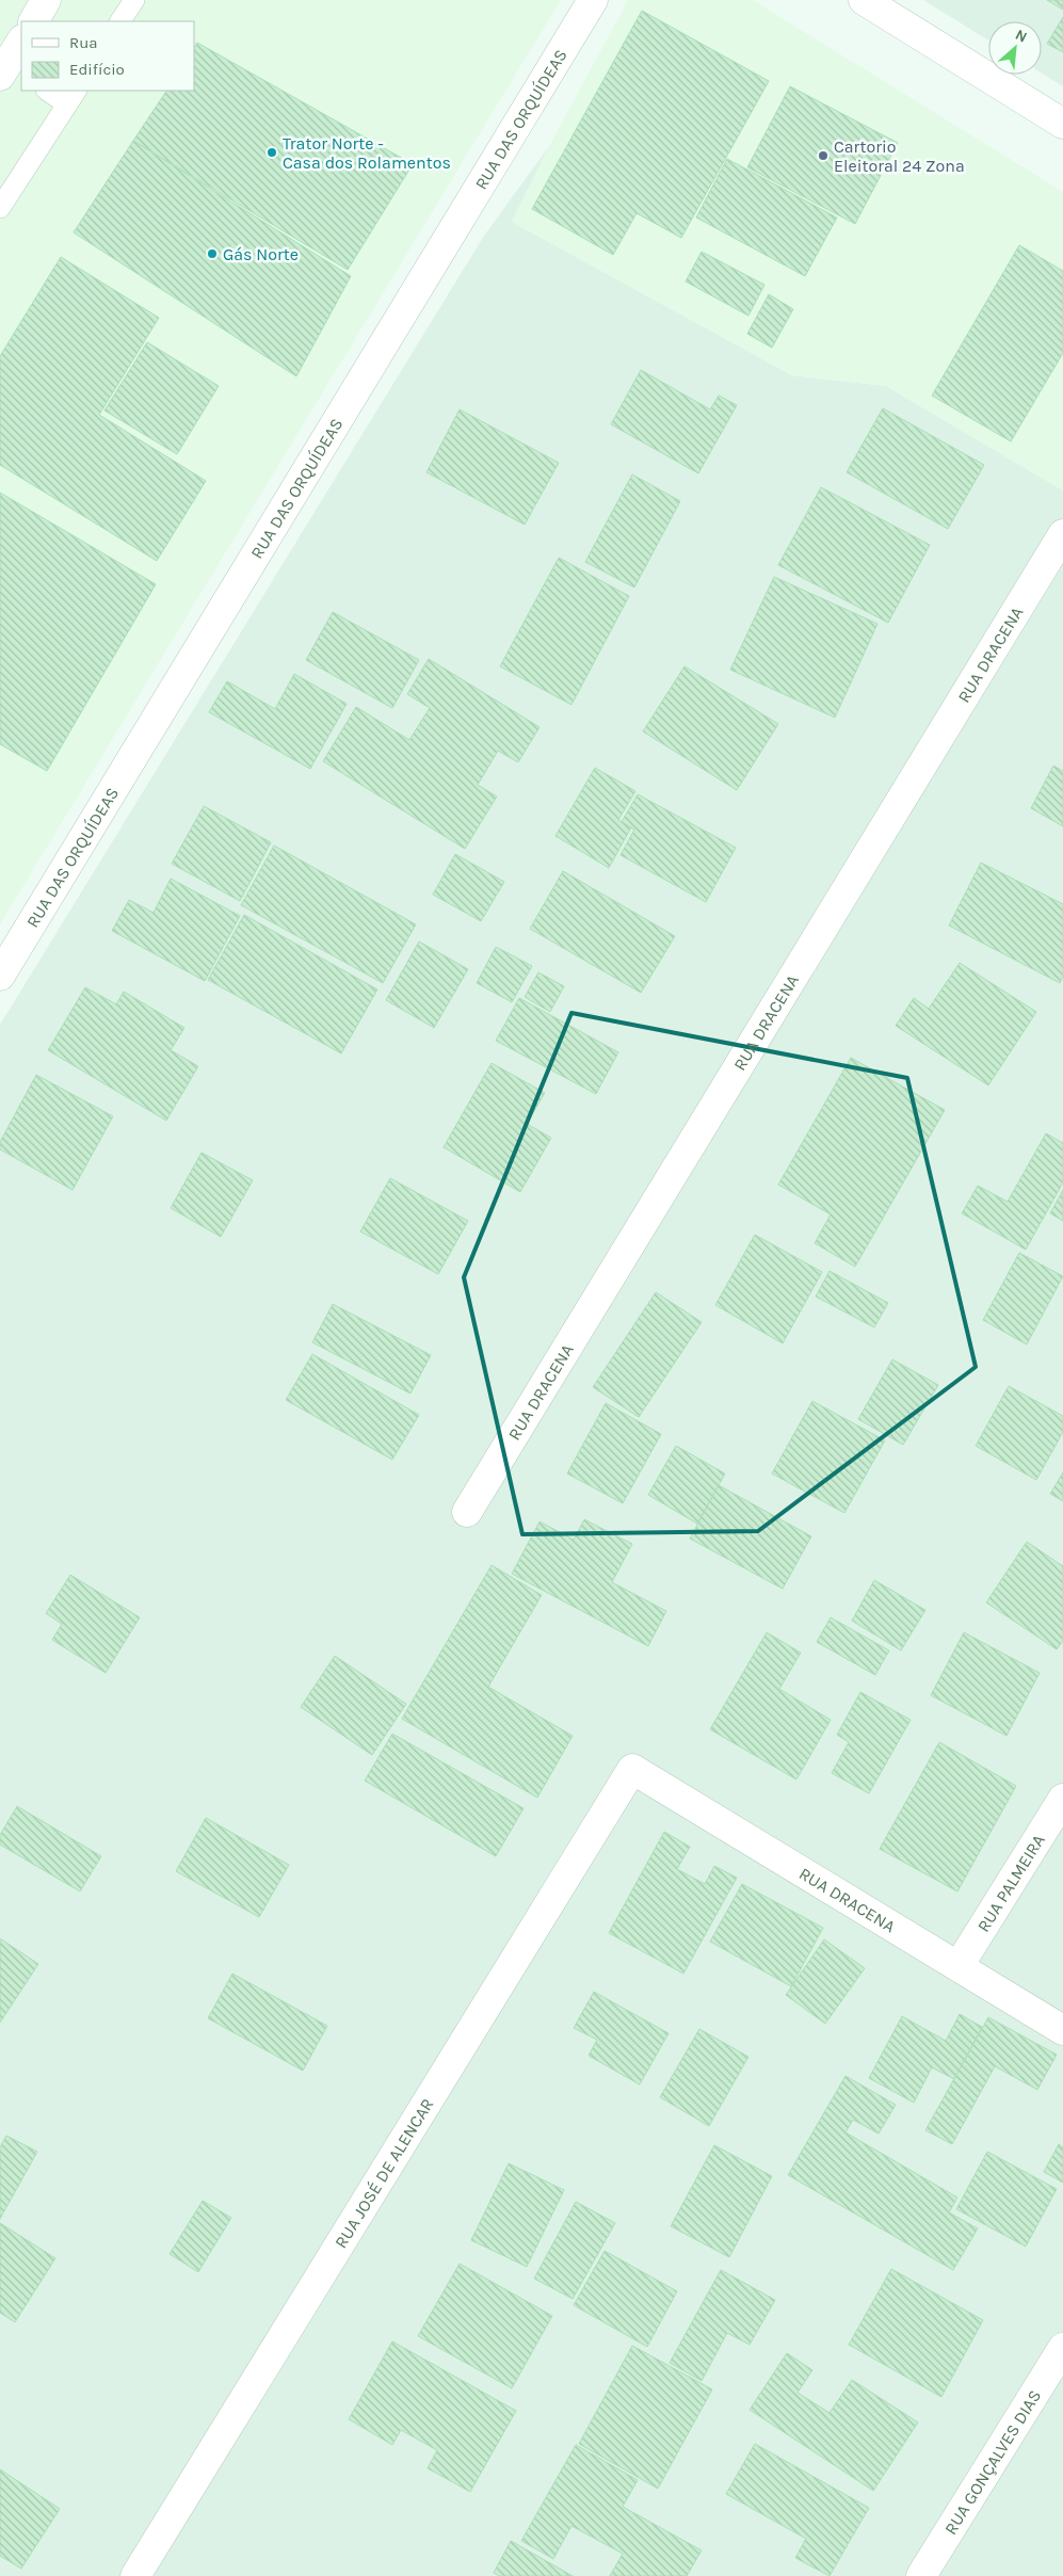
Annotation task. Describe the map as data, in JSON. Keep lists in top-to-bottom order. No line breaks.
{"streets":{"street":["RUA DAS ORQUÍDEAS","RUA DRACENA","RUA PALMEIRA","RUA JOSÉ DE ALENCAR","RUA GONÇALVES DIAS"]},"crossings":[["RUA DRACENA","RUA PALMEIRA"],["RUA DRACENA","RUA JOSÉ DE ALENCAR"]],"places":["Trator Norte - Casa dos Rolamentos","Cartorio Eleitoral 24 Zona","Gás Norte"],"legend":["Rua","Edifício"],"north":"top right"}
